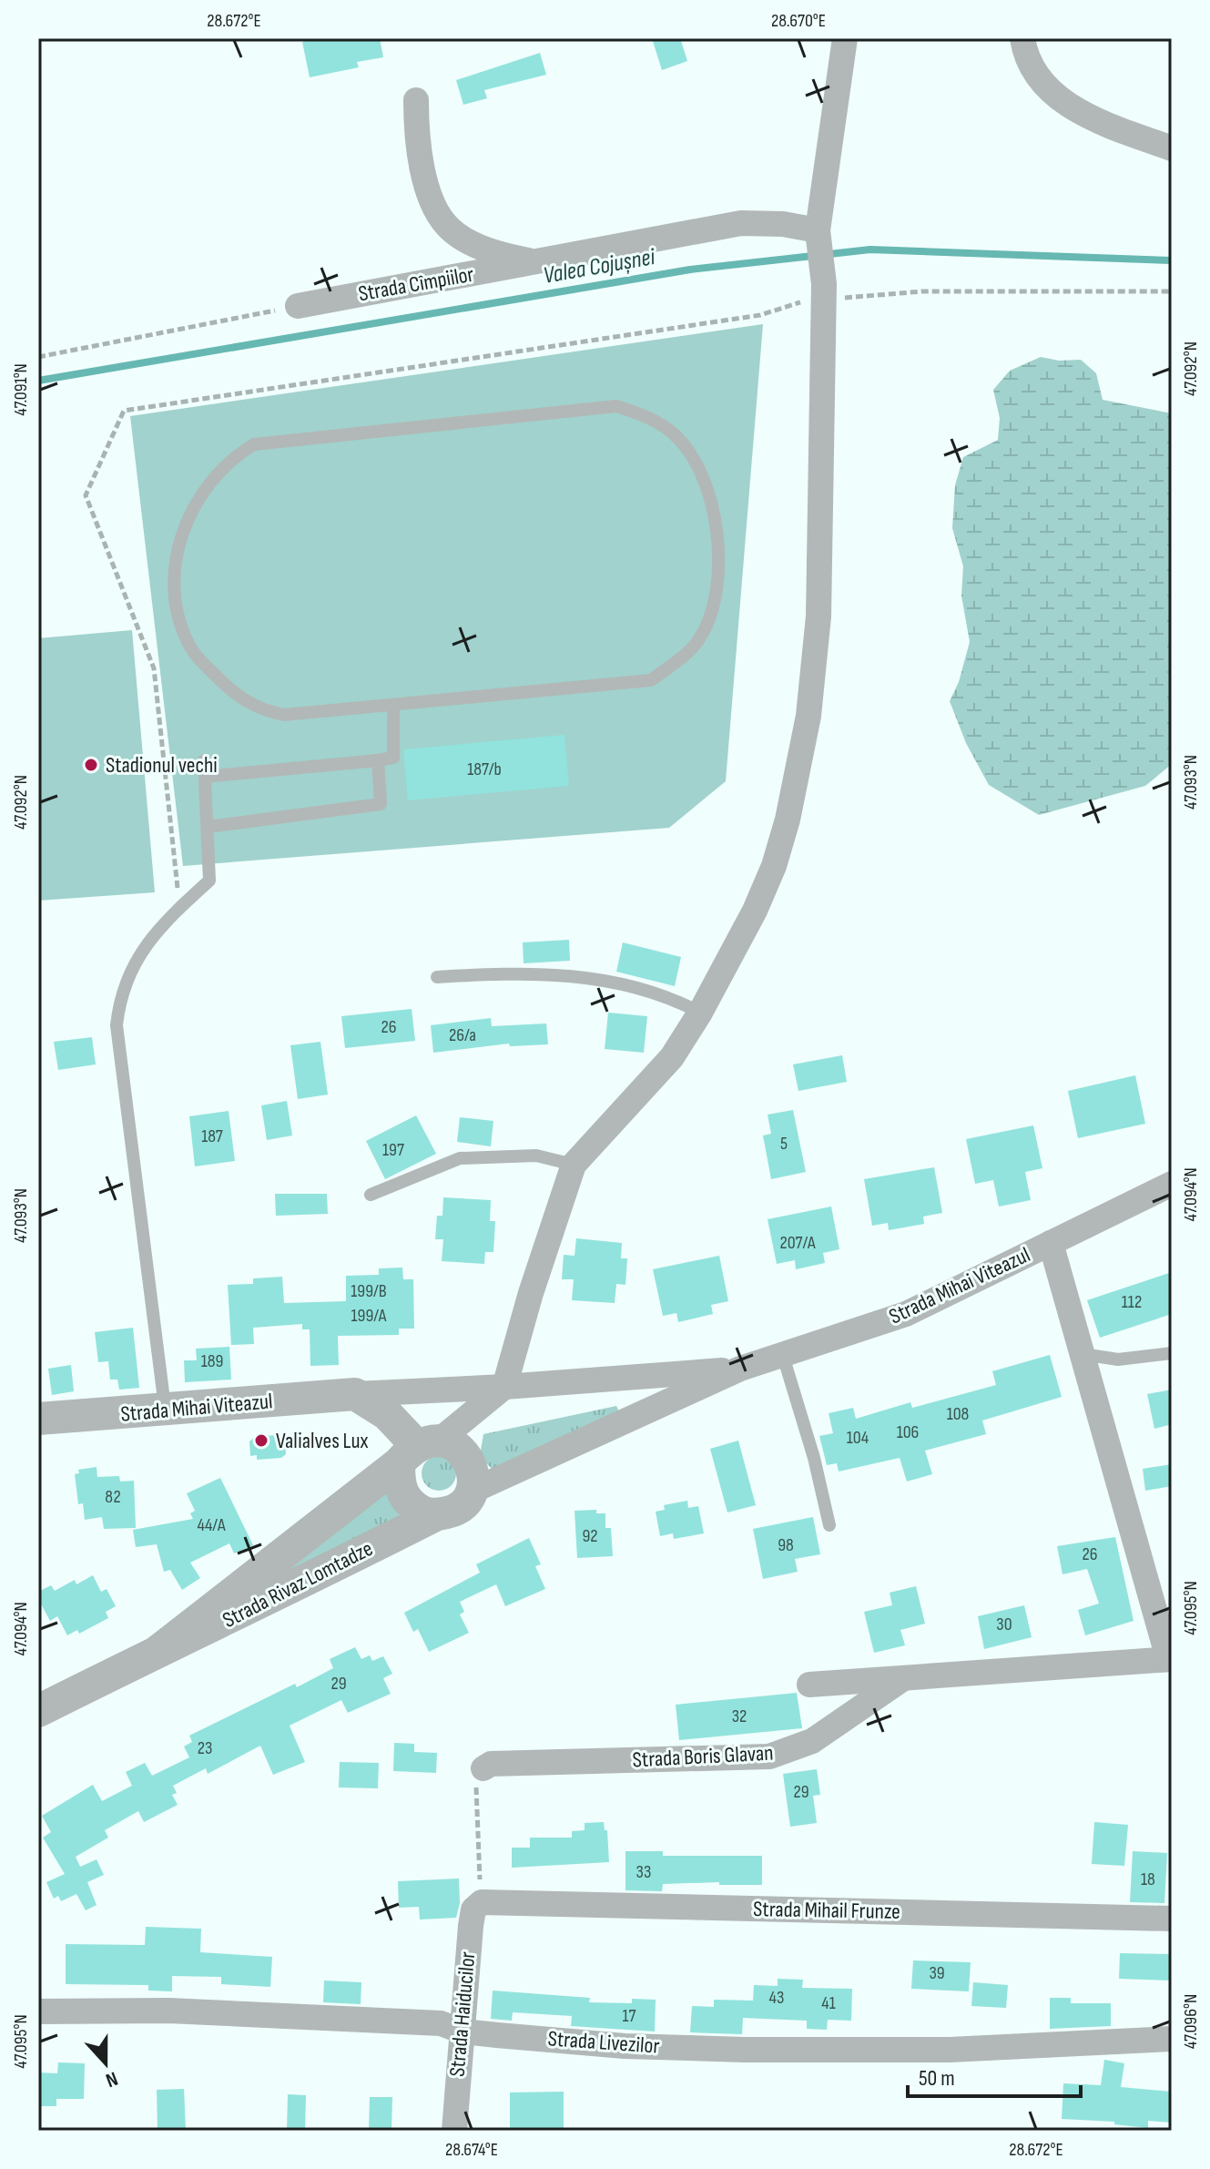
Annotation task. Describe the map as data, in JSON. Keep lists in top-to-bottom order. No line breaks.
{"streets":{"street":["Strada Cîmpiilor","Strada Mihai Viteazul","Strada Rivaz Lomtadze","Strada Boris Glavan","Strada Mihail Frunze","Strada Haiducilor","Strada Livezilor"]},"crossings":[["Strada Mihai Viteazul","Strada Rivaz Lomtadze"],["Strada Mihail Frunze","Strada Haiducilor"],["Strada Haiducilor","Strada Livezilor"]],"water":["Valea Cojușnei"],"places":["Stadionul vechi","Valialves Lux"],"house_numbers":["187/b","26","26/a","187","5","197","207/A","199/B","112","199/A","189","108","106","104","82","44/A","92","98","26","30","29","32","23","29","33","18","39","43","41","17"],"scale_bar":"50 m","north":"bottom","coordinates":["28.672°E","28.670°E","47.092°N","47.091°N","47.093°N","47.094°N","47.095°N","47.096°N","28.674°E"]}
